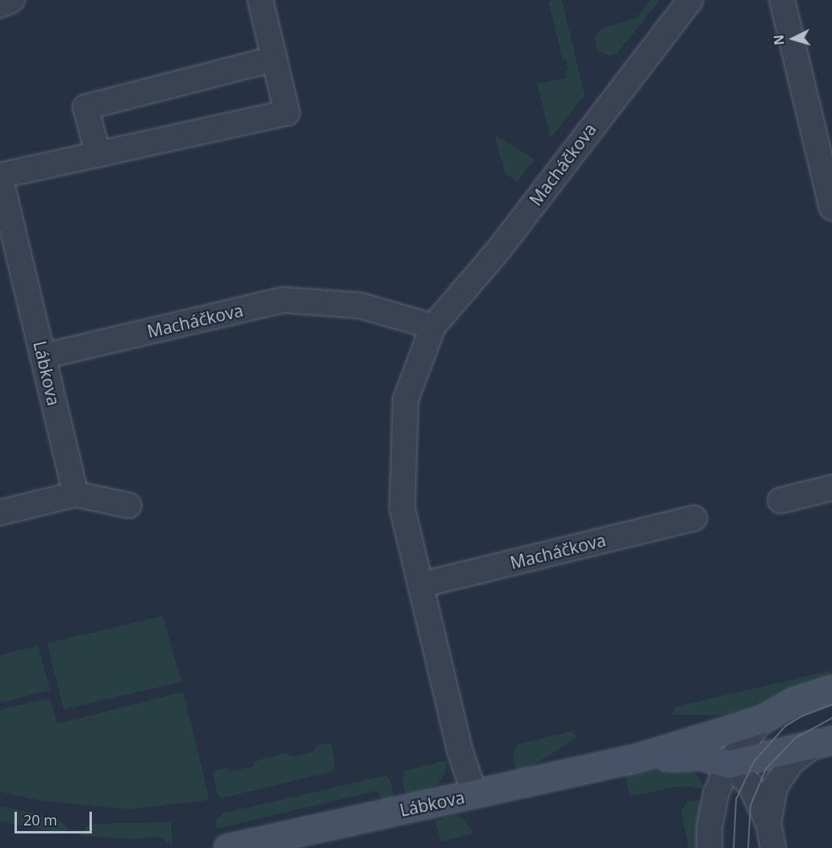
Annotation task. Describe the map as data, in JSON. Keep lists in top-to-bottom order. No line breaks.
{"streets":{"street":["Macháčkova","Lábkova"]},"crossings":[["Macháčkova","Lábkova"]],"scale_bar":"20 m","north":"left"}
